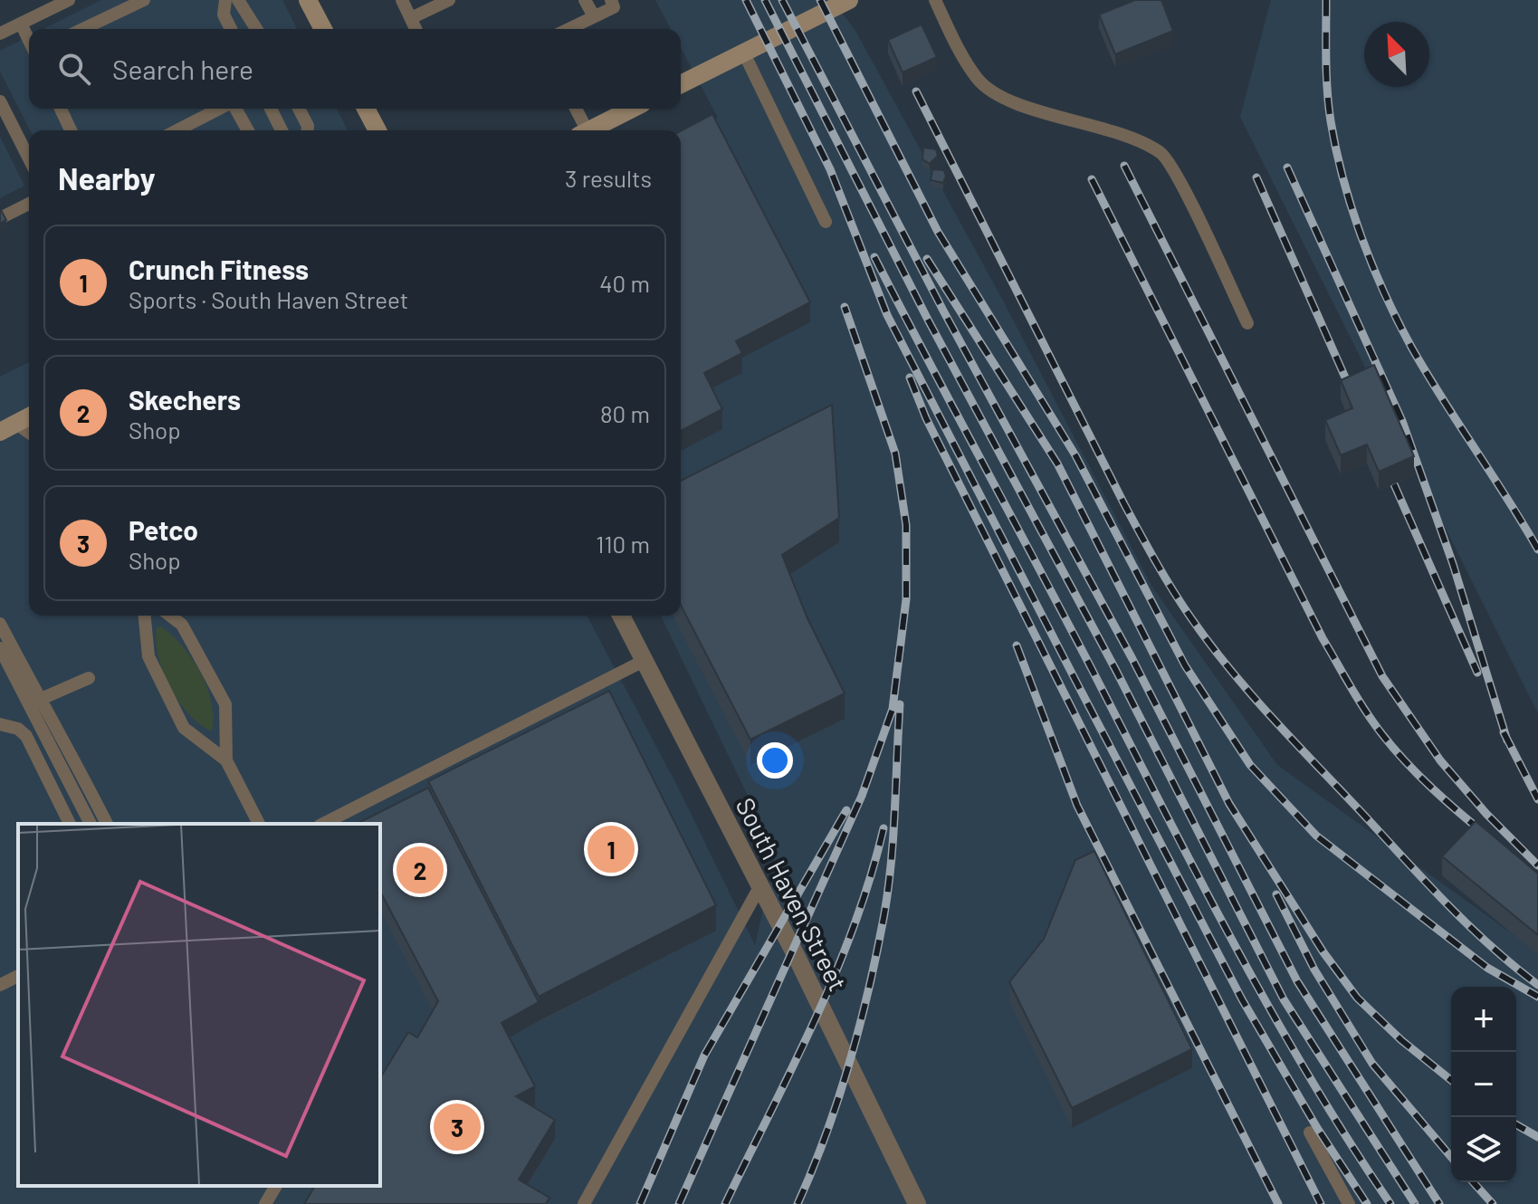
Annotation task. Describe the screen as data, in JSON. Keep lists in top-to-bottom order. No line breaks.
{"streets":{"street":["South Haven Street"]},"north":"top left","page":{"search":"Search here","heading":["Nearby","3 results"],"list":[{"mark":"1","name":"Crunch Fitness","note":"Sports · South Haven Street","value":"40 m"},{"mark":"2","name":"Skechers","note":"Shop","value":"80 m"},{"mark":"3","name":"Petco","note":"Shop","value":"110 m"}],"pins":["1","2","3"],"map_buttons":["+","−"]}}
